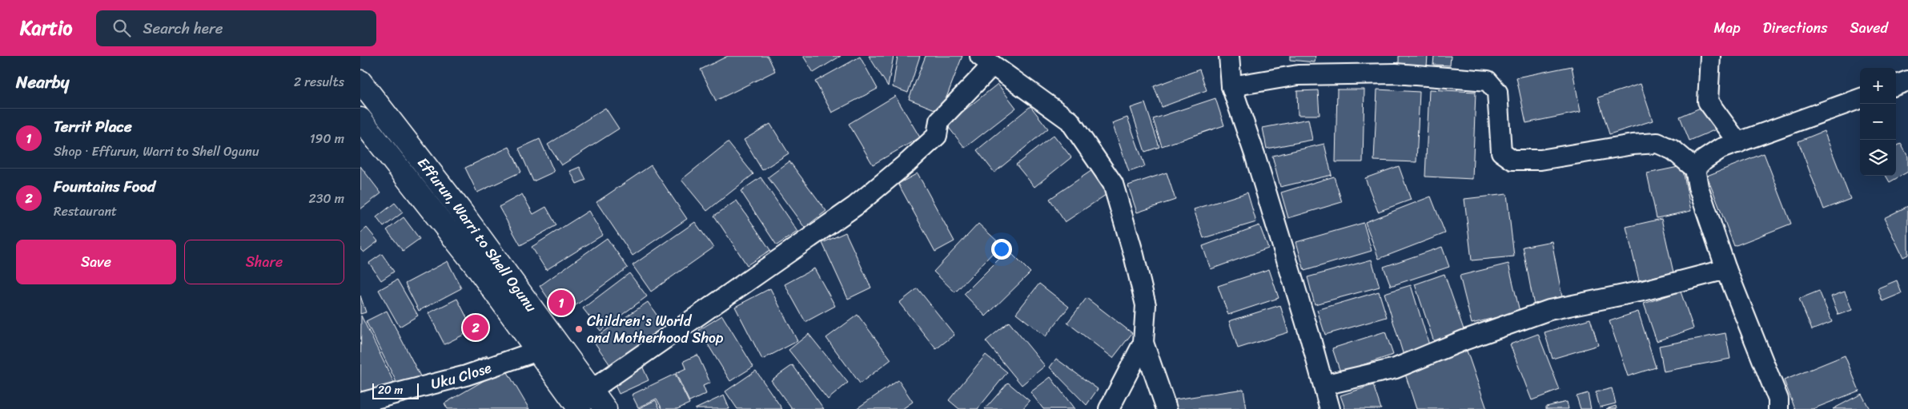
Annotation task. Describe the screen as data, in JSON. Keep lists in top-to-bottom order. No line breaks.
{"streets":{"main road":["Effurun, Warri to Shell Ogunu"],"street":["Uku Close"]},"crossings":[["Effurun, Warri to Shell Ogunu","Uku Close"]],"places":["Children's World and Motherhood Shop"],"scale_bar":"20 m","page":{"header":"Kartio","search":"Search here","nav":["Map","Directions","Saved"],"heading":["Nearby","2 results"],"map_buttons":["+","−"],"list":[{"mark":"1","name":"Territ Place","note":"Shop · Effurun, Warri to Shell Ogunu","value":"190 m"},{"mark":"2","name":"Fountains Food","note":"Restaurant","value":"230 m"}],"buttons":["Save","Share"],"pins":["1","2"],"scale":"20 m"}}
